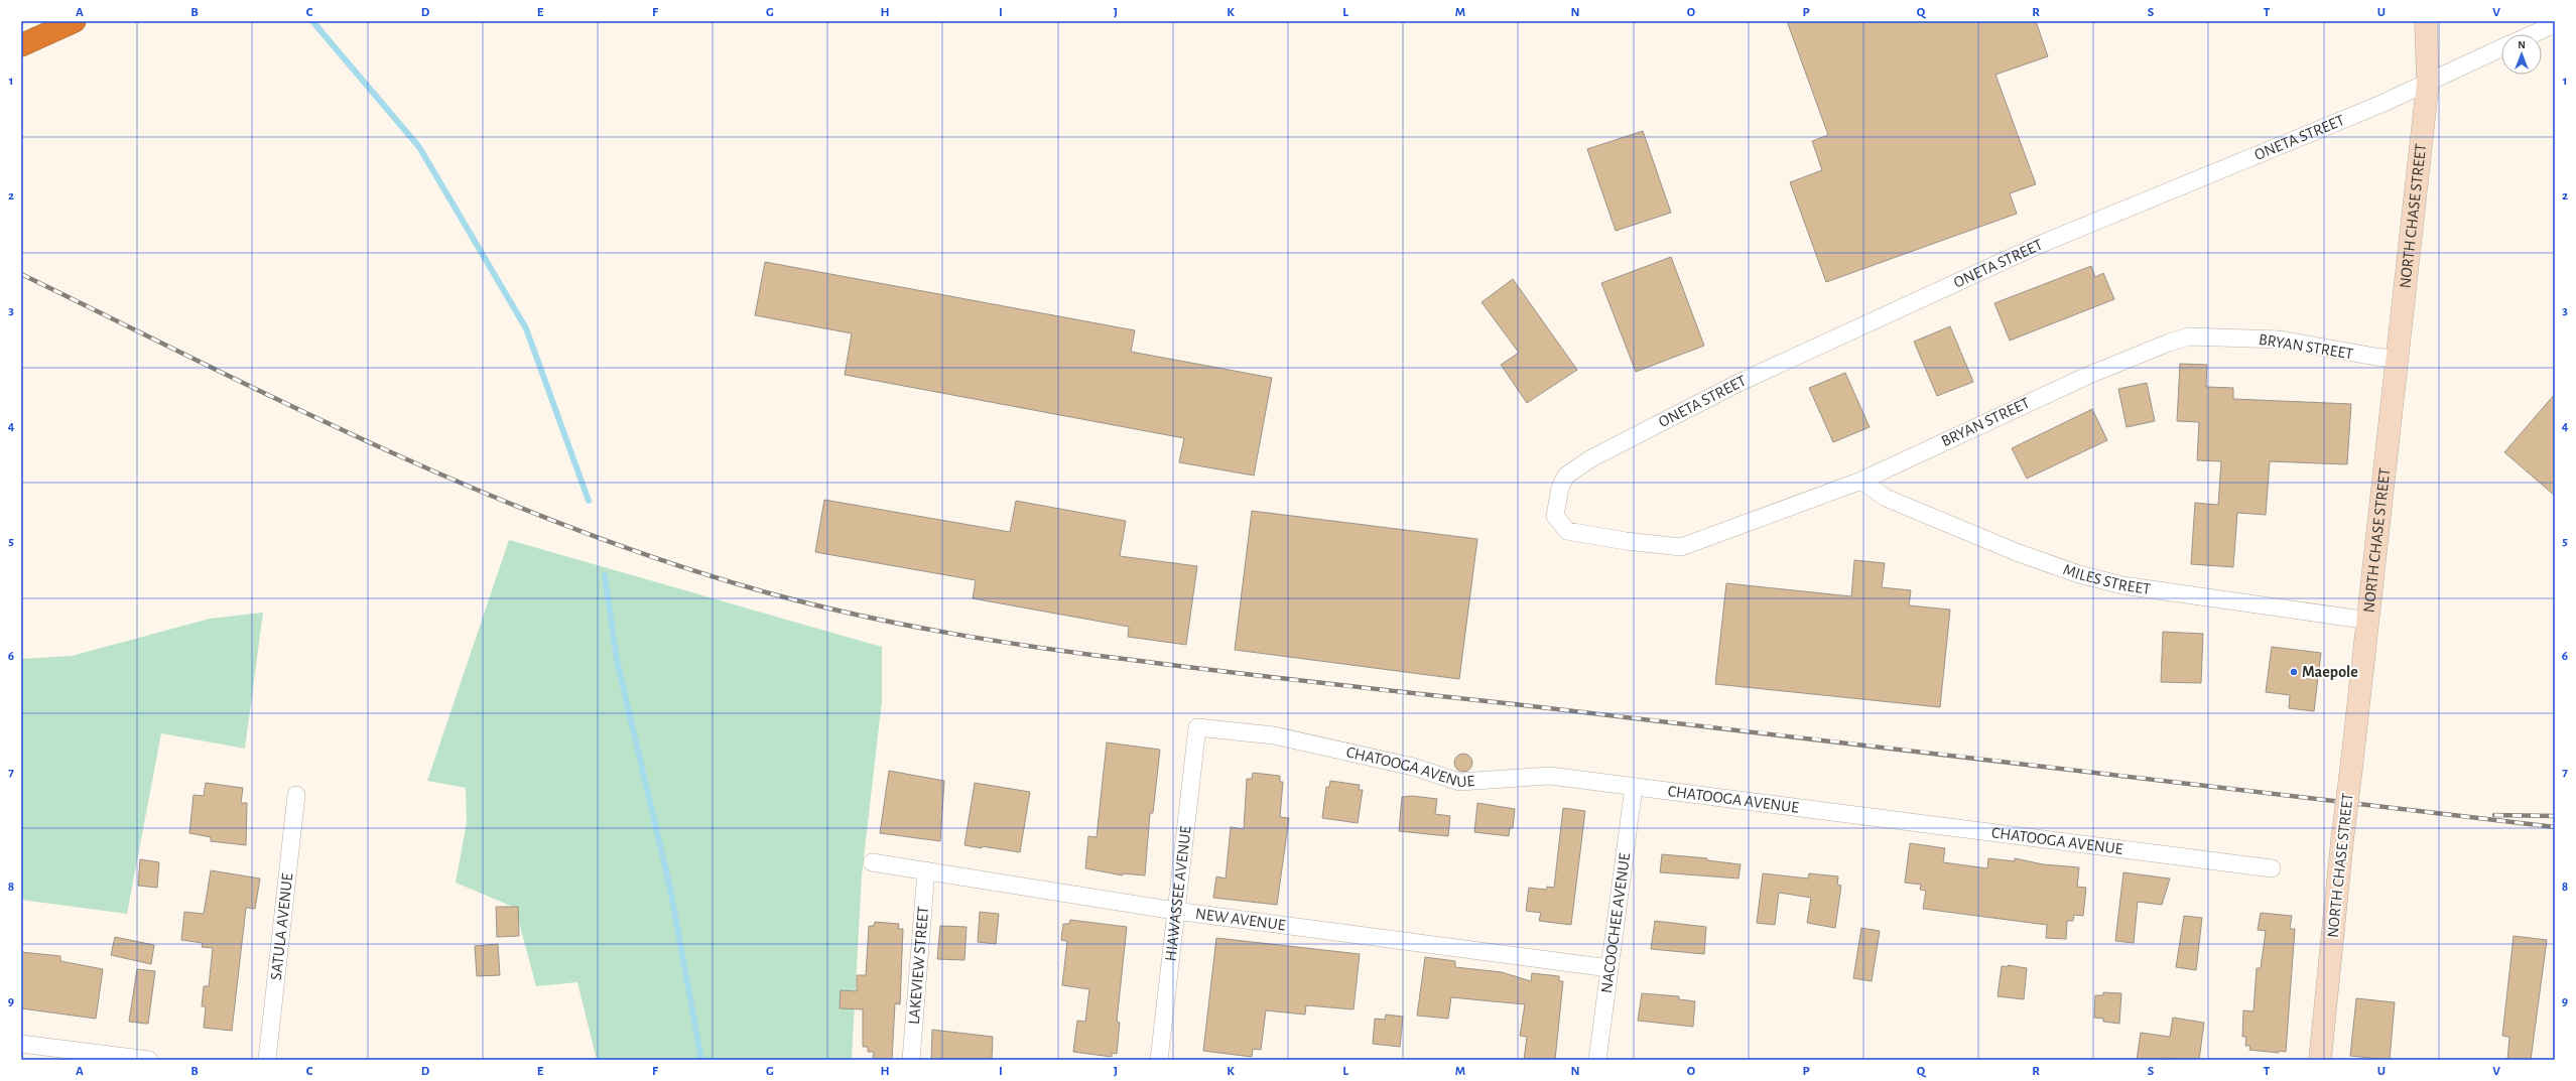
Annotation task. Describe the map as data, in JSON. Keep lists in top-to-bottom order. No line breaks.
{"streets":{"main road":["NORTH CHASE STREET"],"street":["ONETA STREET","BRYAN STREET","MILES STREET","CHATOOGA AVENUE","HIAWASSEE AVENUE","NEW AVENUE","NACOOCHEE AVENUE","SATULA AVENUE","LAKEVIEW STREET"]},"crossings":[["ONETA STREET","NORTH CHASE STREET"],["ONETA STREET","BRYAN STREET"],["NORTH CHASE STREET","BRYAN STREET"],["NORTH CHASE STREET","MILES STREET"],["BRYAN STREET","MILES STREET"],["CHATOOGA AVENUE","HIAWASSEE AVENUE"],["CHATOOGA AVENUE","NACOOCHEE AVENUE"],["HIAWASSEE AVENUE","NEW AVENUE"],["NEW AVENUE","NACOOCHEE AVENUE"],["NEW AVENUE","LAKEVIEW STREET"]],"places":["Maepole"],"north":"top","grid":{"columns":["A","B","C","D","E","F","G","H","I","J","K","L","M","N","O","P","Q","R","S","T","U","V"],"rows":["1","2","3","4","5","6","7","8","9"]}}
